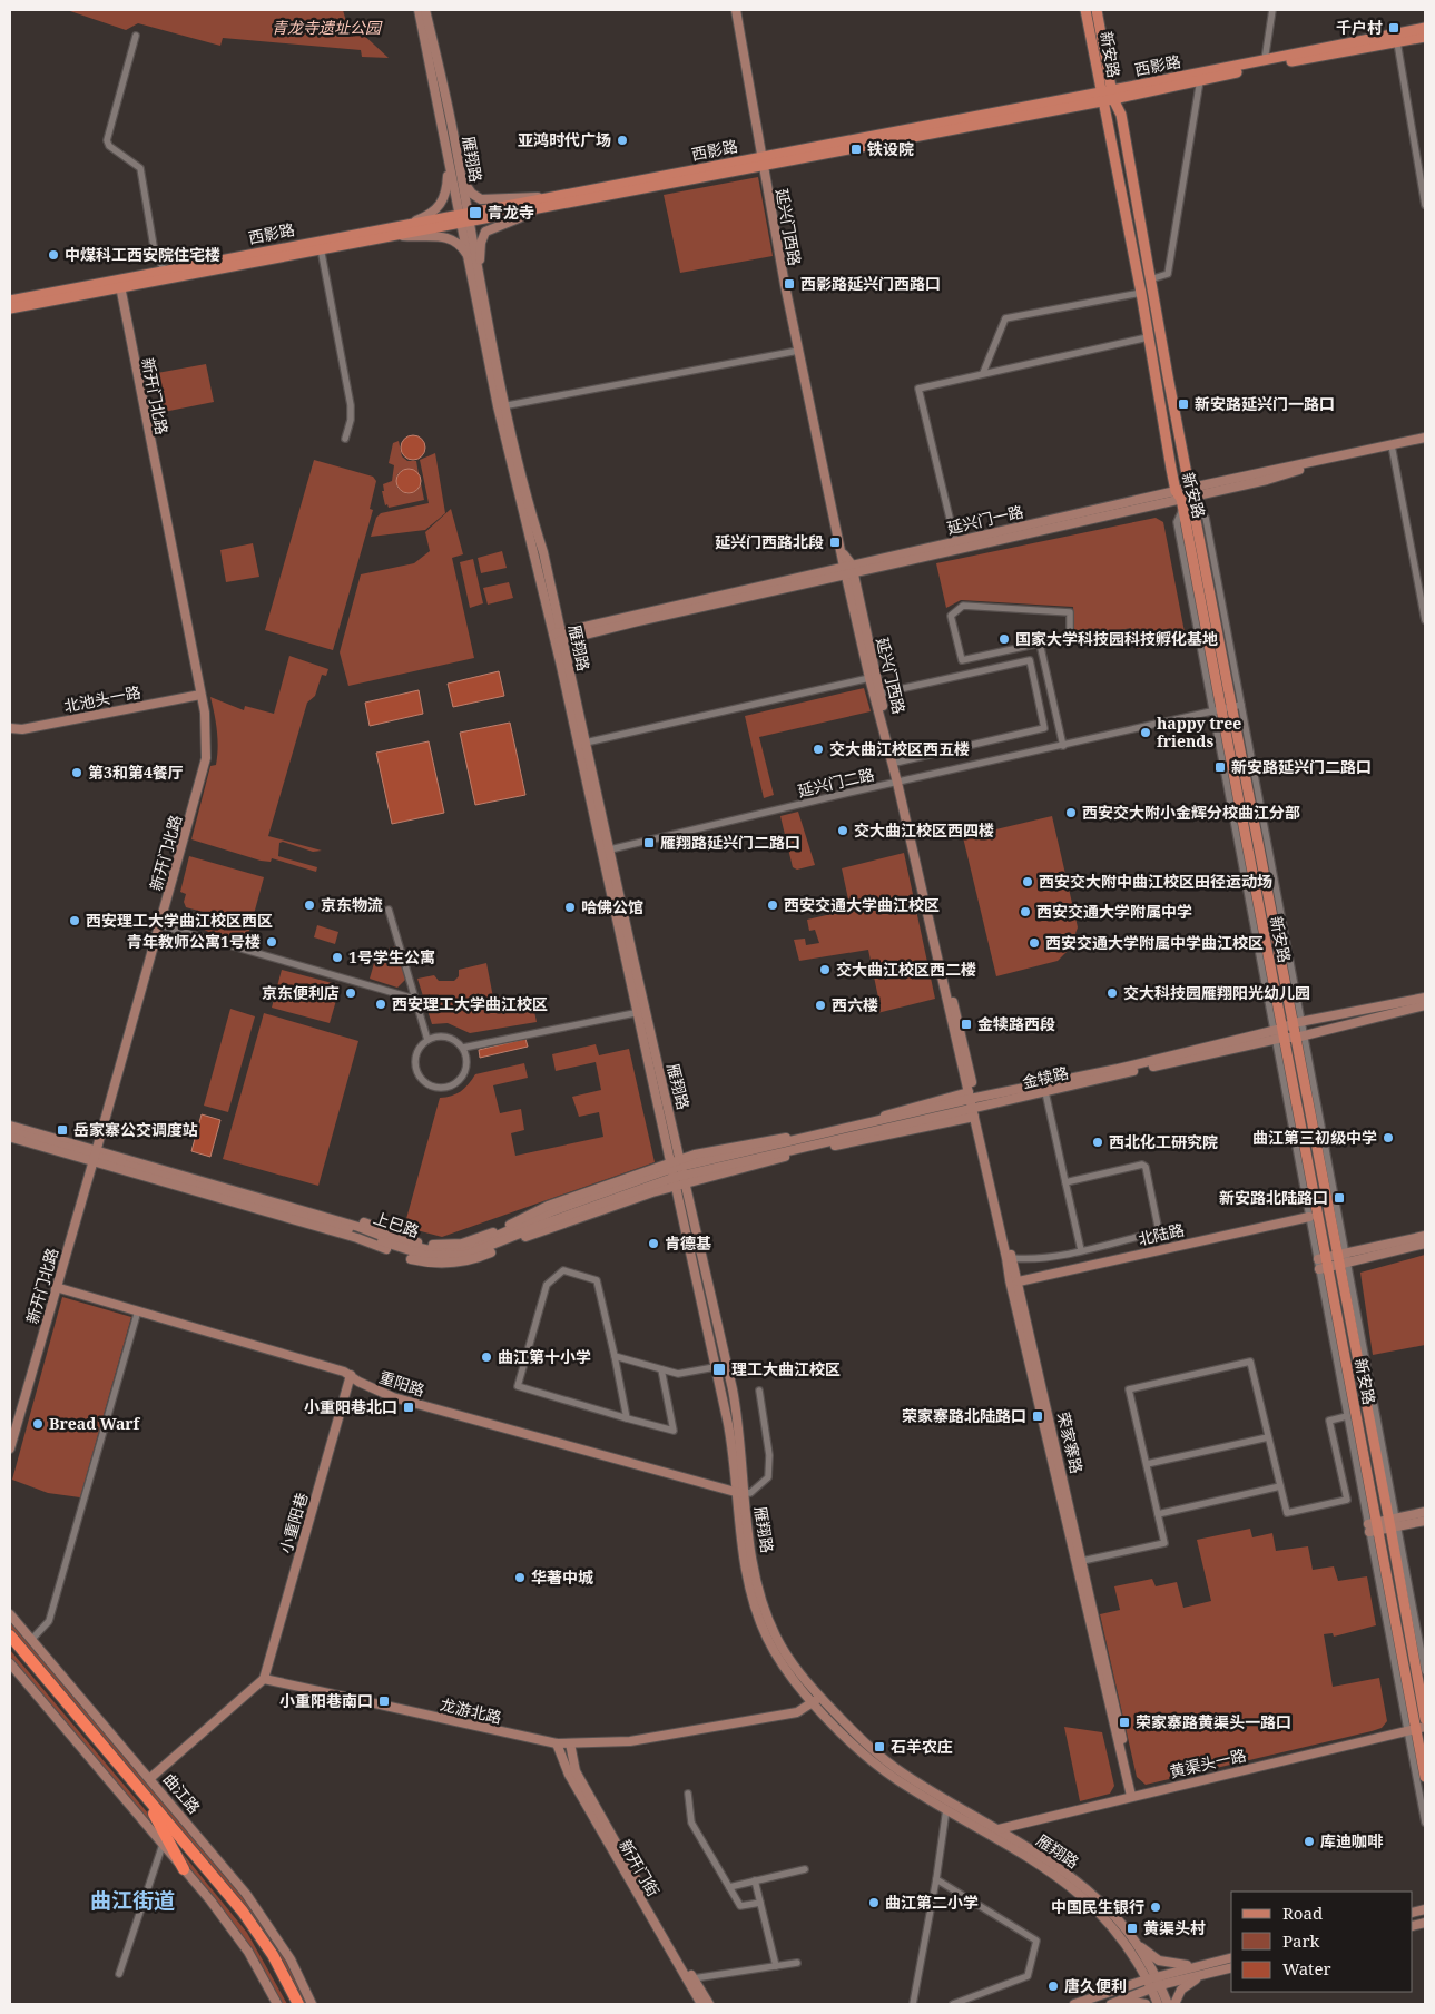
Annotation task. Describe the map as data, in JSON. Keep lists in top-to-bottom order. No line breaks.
{"streets":{"highway":["曲江路"],"main road":["新安路","西影路"],"street":["雁翔路","延兴门西路","新开门北路","延兴门一路","北池头一路","延兴门二路","金犊路","上巳路","北陆路","重阳路","荣家寨路","小重阳巷","龙游北路","黄渠头一路","新开门街"]},"crossings":[["新安路","西影路"],["新安路","延兴门一路"],["新安路","延兴门二路"],["新安路","金犊路"],["新安路","黄渠头一路"],["西影路","雁翔路"],["西影路","延兴门西路"],["西影路","新开门北路"],["雁翔路","延兴门一路"],["雁翔路","延兴门二路"],["雁翔路","金犊路"],["雁翔路","上巳路"],["雁翔路","重阳路"],["雁翔路","龙游北路"],["雁翔路","黄渠头一路"],["延兴门西路","延兴门一路"],["延兴门西路","延兴门二路"],["延兴门西路","金犊路"],["延兴门西路","荣家寨路"],["新开门北路","北池头一路"],["新开门北路","上巳路"],["新开门北路","重阳路"],["金犊路","上巳路"],["金犊路","荣家寨路"],["北陆路","荣家寨路"],["重阳路","小重阳巷"],["荣家寨路","黄渠头一路"],["小重阳巷","龙游北路"],["龙游北路","新开门街"]],"districts":["曲江街道"],"parks":["青龙寺遗址公园"],"places":{"transit":["千户村","铁设院","青龙寺","西影路延兴门西路口","新安路延兴门一路口","延兴门西路北段","新安路延兴门二路口","雁翔路延兴门二路口","金犊路西段","岳家寨公交调度站","新安路北陆路口","理工大曲江校区","小重阳巷北口","荣家寨路北陆路口","小重阳巷南口","荣家寨路黄渠头一路口","石羊农庄","黄渠头村"],"other":["亚鸿时代广场","中煤科工西安院住宅楼","国家大学科技园科技孵化基地","happy tree friends","交大曲江校区西五楼","第3和第4餐厅","西安交大附小金辉分校曲江分部","交大曲江校区西四楼","西安交大附中曲江校区田径运动场","京东物流","西安交通大学曲江校区","哈佛公馆","西安交通大学附属中学","西安理工大学曲江校区西区","青年教师公寓1号楼","西安交通大学附属中学曲江校区","1号学生公寓","交大曲江校区西二楼","京东便利店","交大科技园雁翔阳光幼儿园","西安理工大学曲江校区","西六楼","曲江第三初级中学","西北化工研究院","肯德基","曲江第十小学","Bread Warf","华著中城","库迪咖啡","曲江第二小学","中国民生银行","唐久便利"]},"legend":["Road","Park","Water"]}
